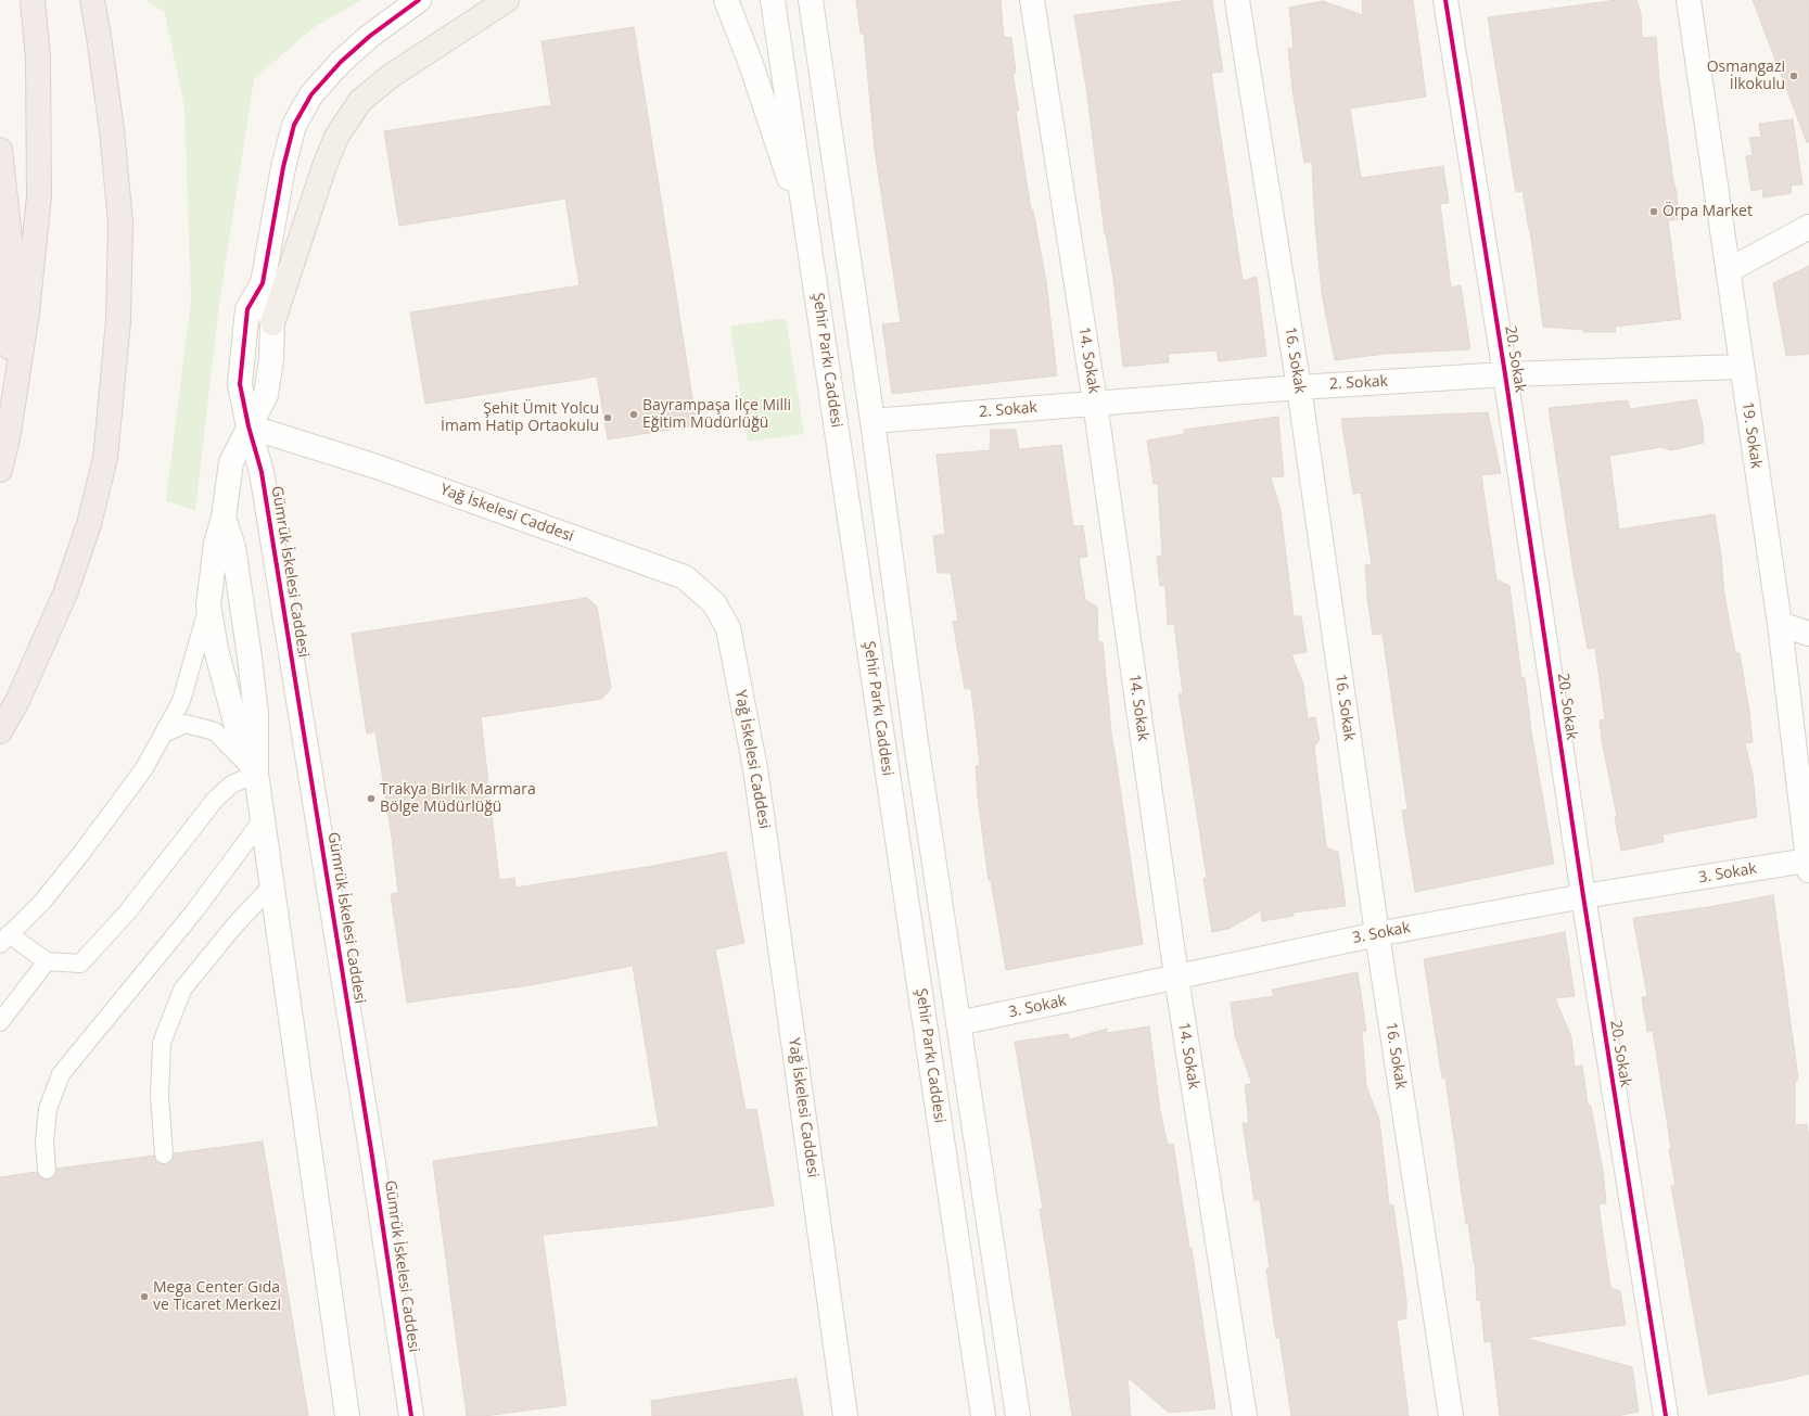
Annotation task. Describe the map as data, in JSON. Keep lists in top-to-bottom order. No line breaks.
{"streets":{"street":["20. Sokak","Şehir Parkı Caddesi","14. Sokak","16. Sokak","2. Sokak","19. Sokak","Yağ İskelesi Caddesi","Gümrük İskelesi Caddesi","3. Sokak"]},"crossings":[["20. Sokak","2. Sokak"],["20. Sokak","3. Sokak"],["14. Sokak","2. Sokak"],["14. Sokak","3. Sokak"],["16. Sokak","2. Sokak"],["16. Sokak","3. Sokak"],["2. Sokak","19. Sokak"],["19. Sokak","3. Sokak"],["Yağ İskelesi Caddesi","Gümrük İskelesi Caddesi"]],"places":["Osmangazi İlkokulu","Örpa Market","Bayrampaşa İlçe Milli Eğitim Müdürlüğü","Şehit Ümit Yolcu İmam Hatip Ortaokulu","Trakya Birlik Marmara Bölge Müdürlüğü","Mega Center Gıda ve Ticaret Merkezi"]}
